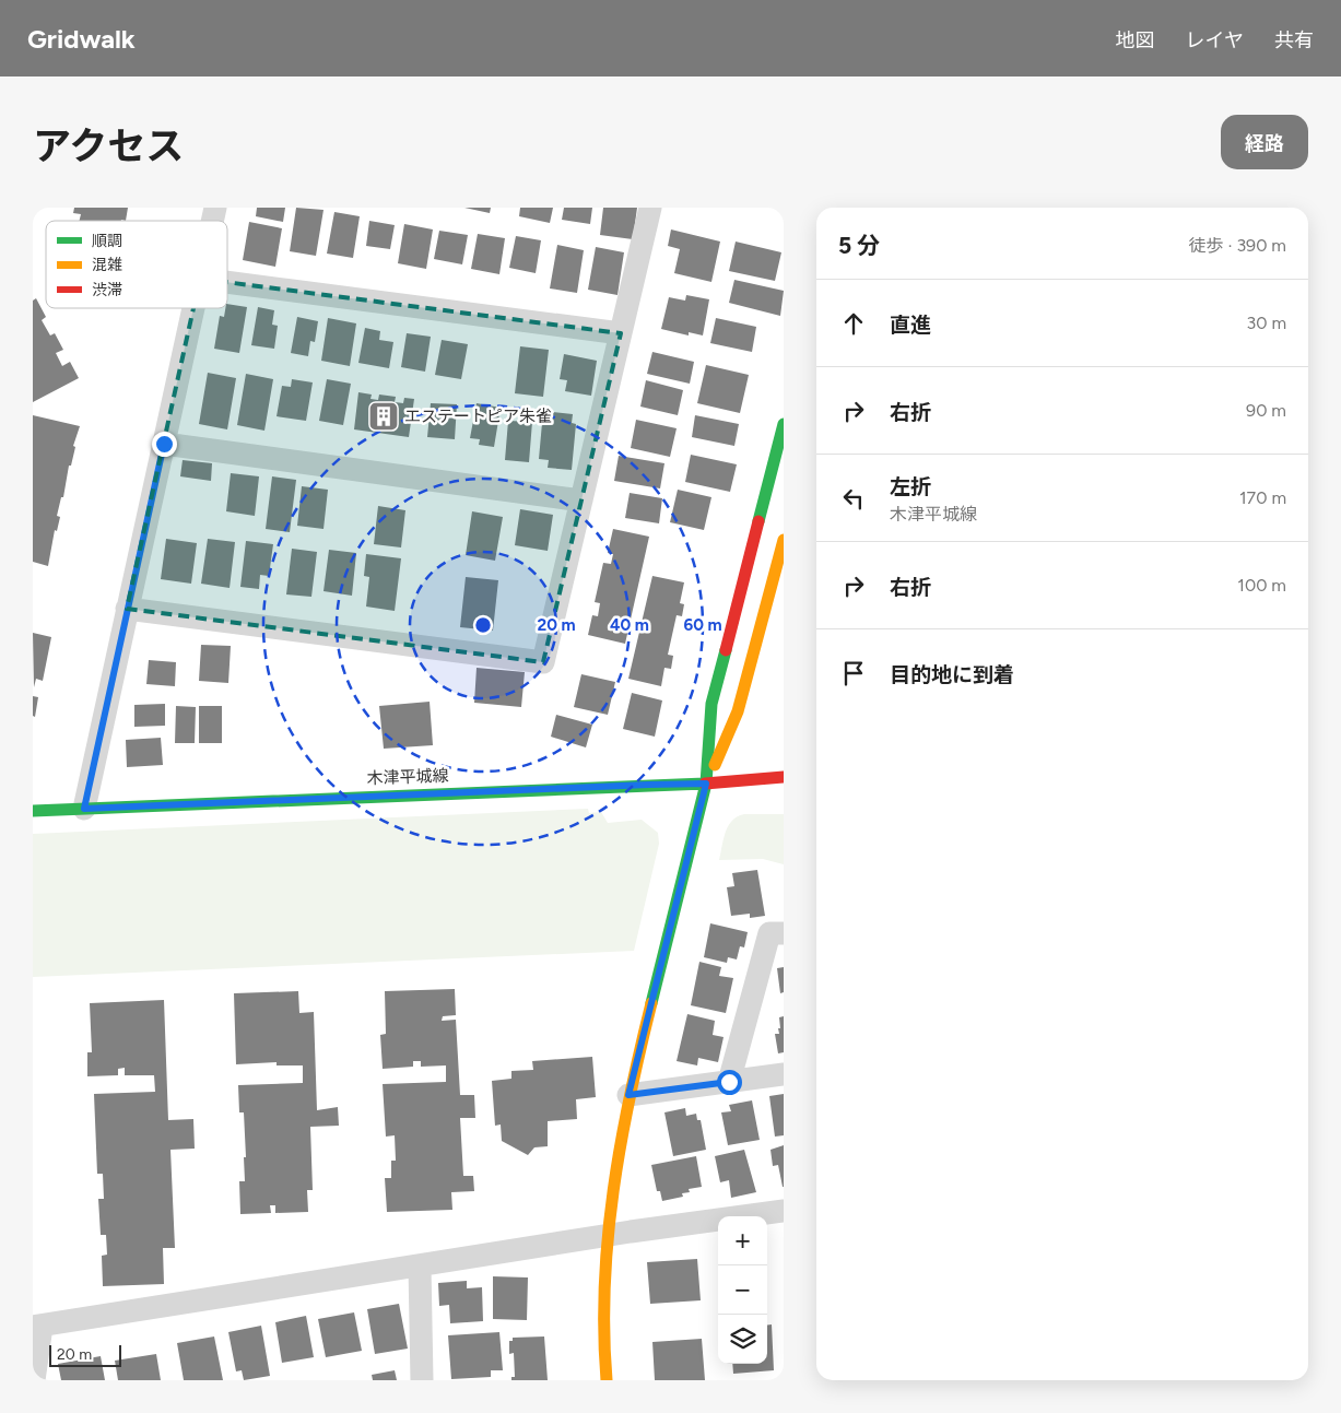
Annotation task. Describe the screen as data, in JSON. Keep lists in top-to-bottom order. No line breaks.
{"streets":{"street":["木津平城線"]},"places":{"building":["エステートピア朱雀"]},"legend":["順調","混雑","渋滞"],"scale_bar":"20 m","page":{"header":"Gridwalk","nav":["地図","レイヤ","共有"],"title":"アクセス","buttons":"経路","heading":["5 分","徒歩 · 390 m"],"list":[["直進","30 m"],["右折","90 m"],["左折","木津平城線","170 m"],["右折","100 m"],"目的地に到着"],"map_buttons":["+","−"],"scale":"20 m"},"rings":["20 m","40 m","60 m"]}
